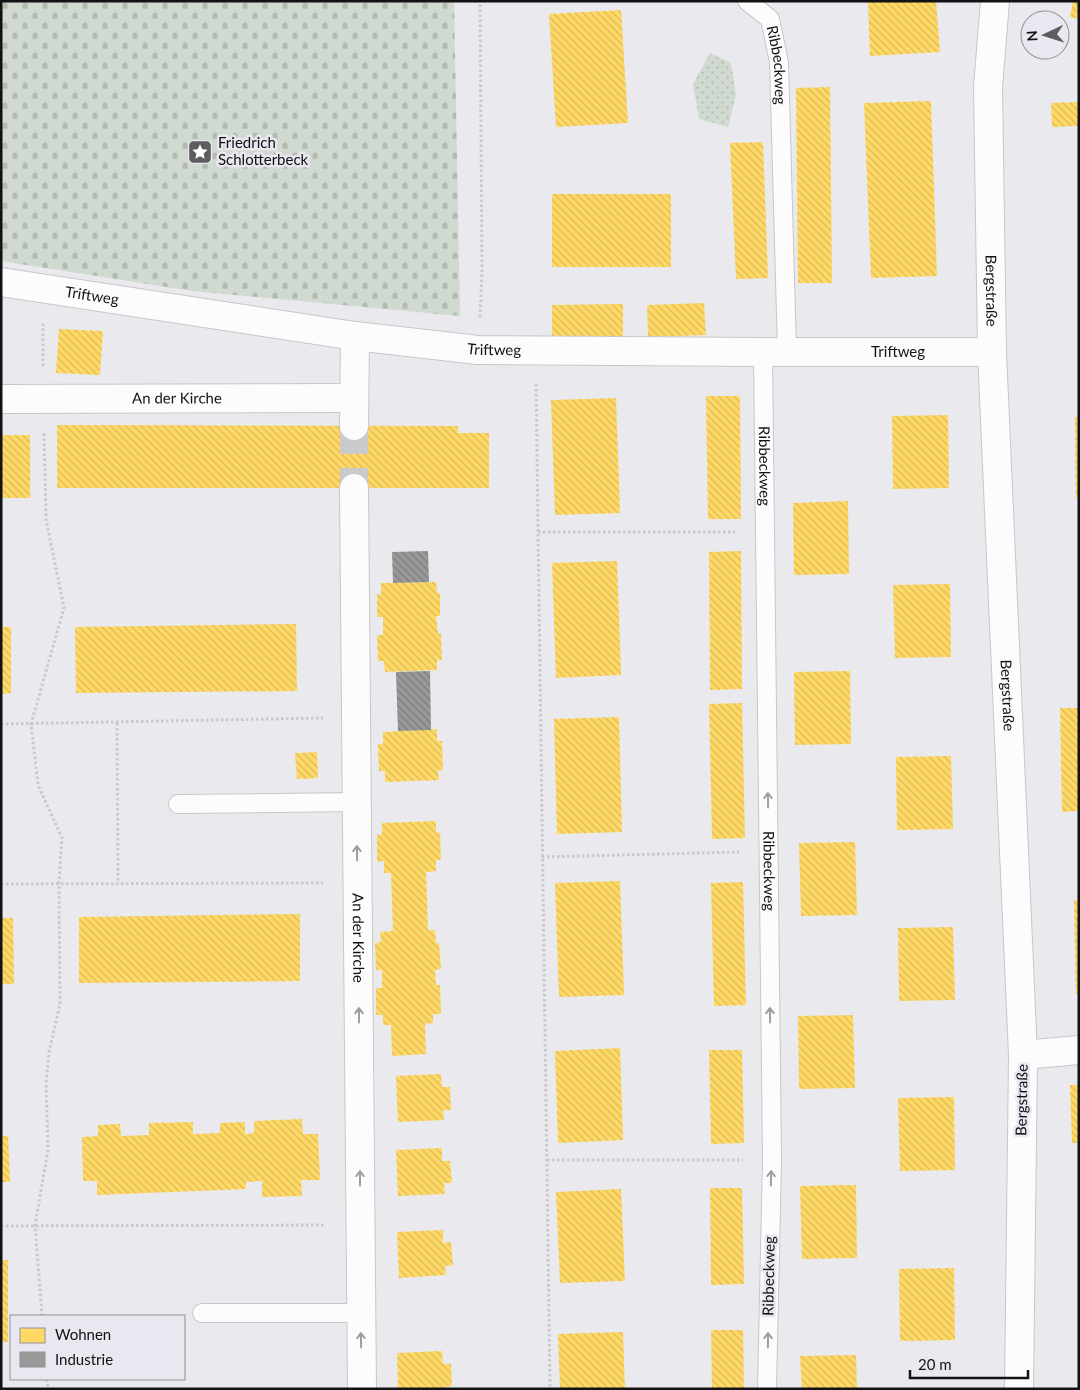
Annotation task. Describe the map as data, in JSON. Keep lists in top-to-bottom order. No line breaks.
{"streets":{"street":["Bergstraße","Triftweg","An der Kirche"],"lane":["Ribbeckweg"]},"crossings":[["Ribbeckweg","Triftweg"],["Bergstraße","Triftweg"]],"one_way":["Ribbeckweg","An der Kirche"],"places":{"place":["Friedrich Schlotterbeck"]},"legend":["Wohnen","Industrie"],"scale_bar":"20 m","north":"left"}
